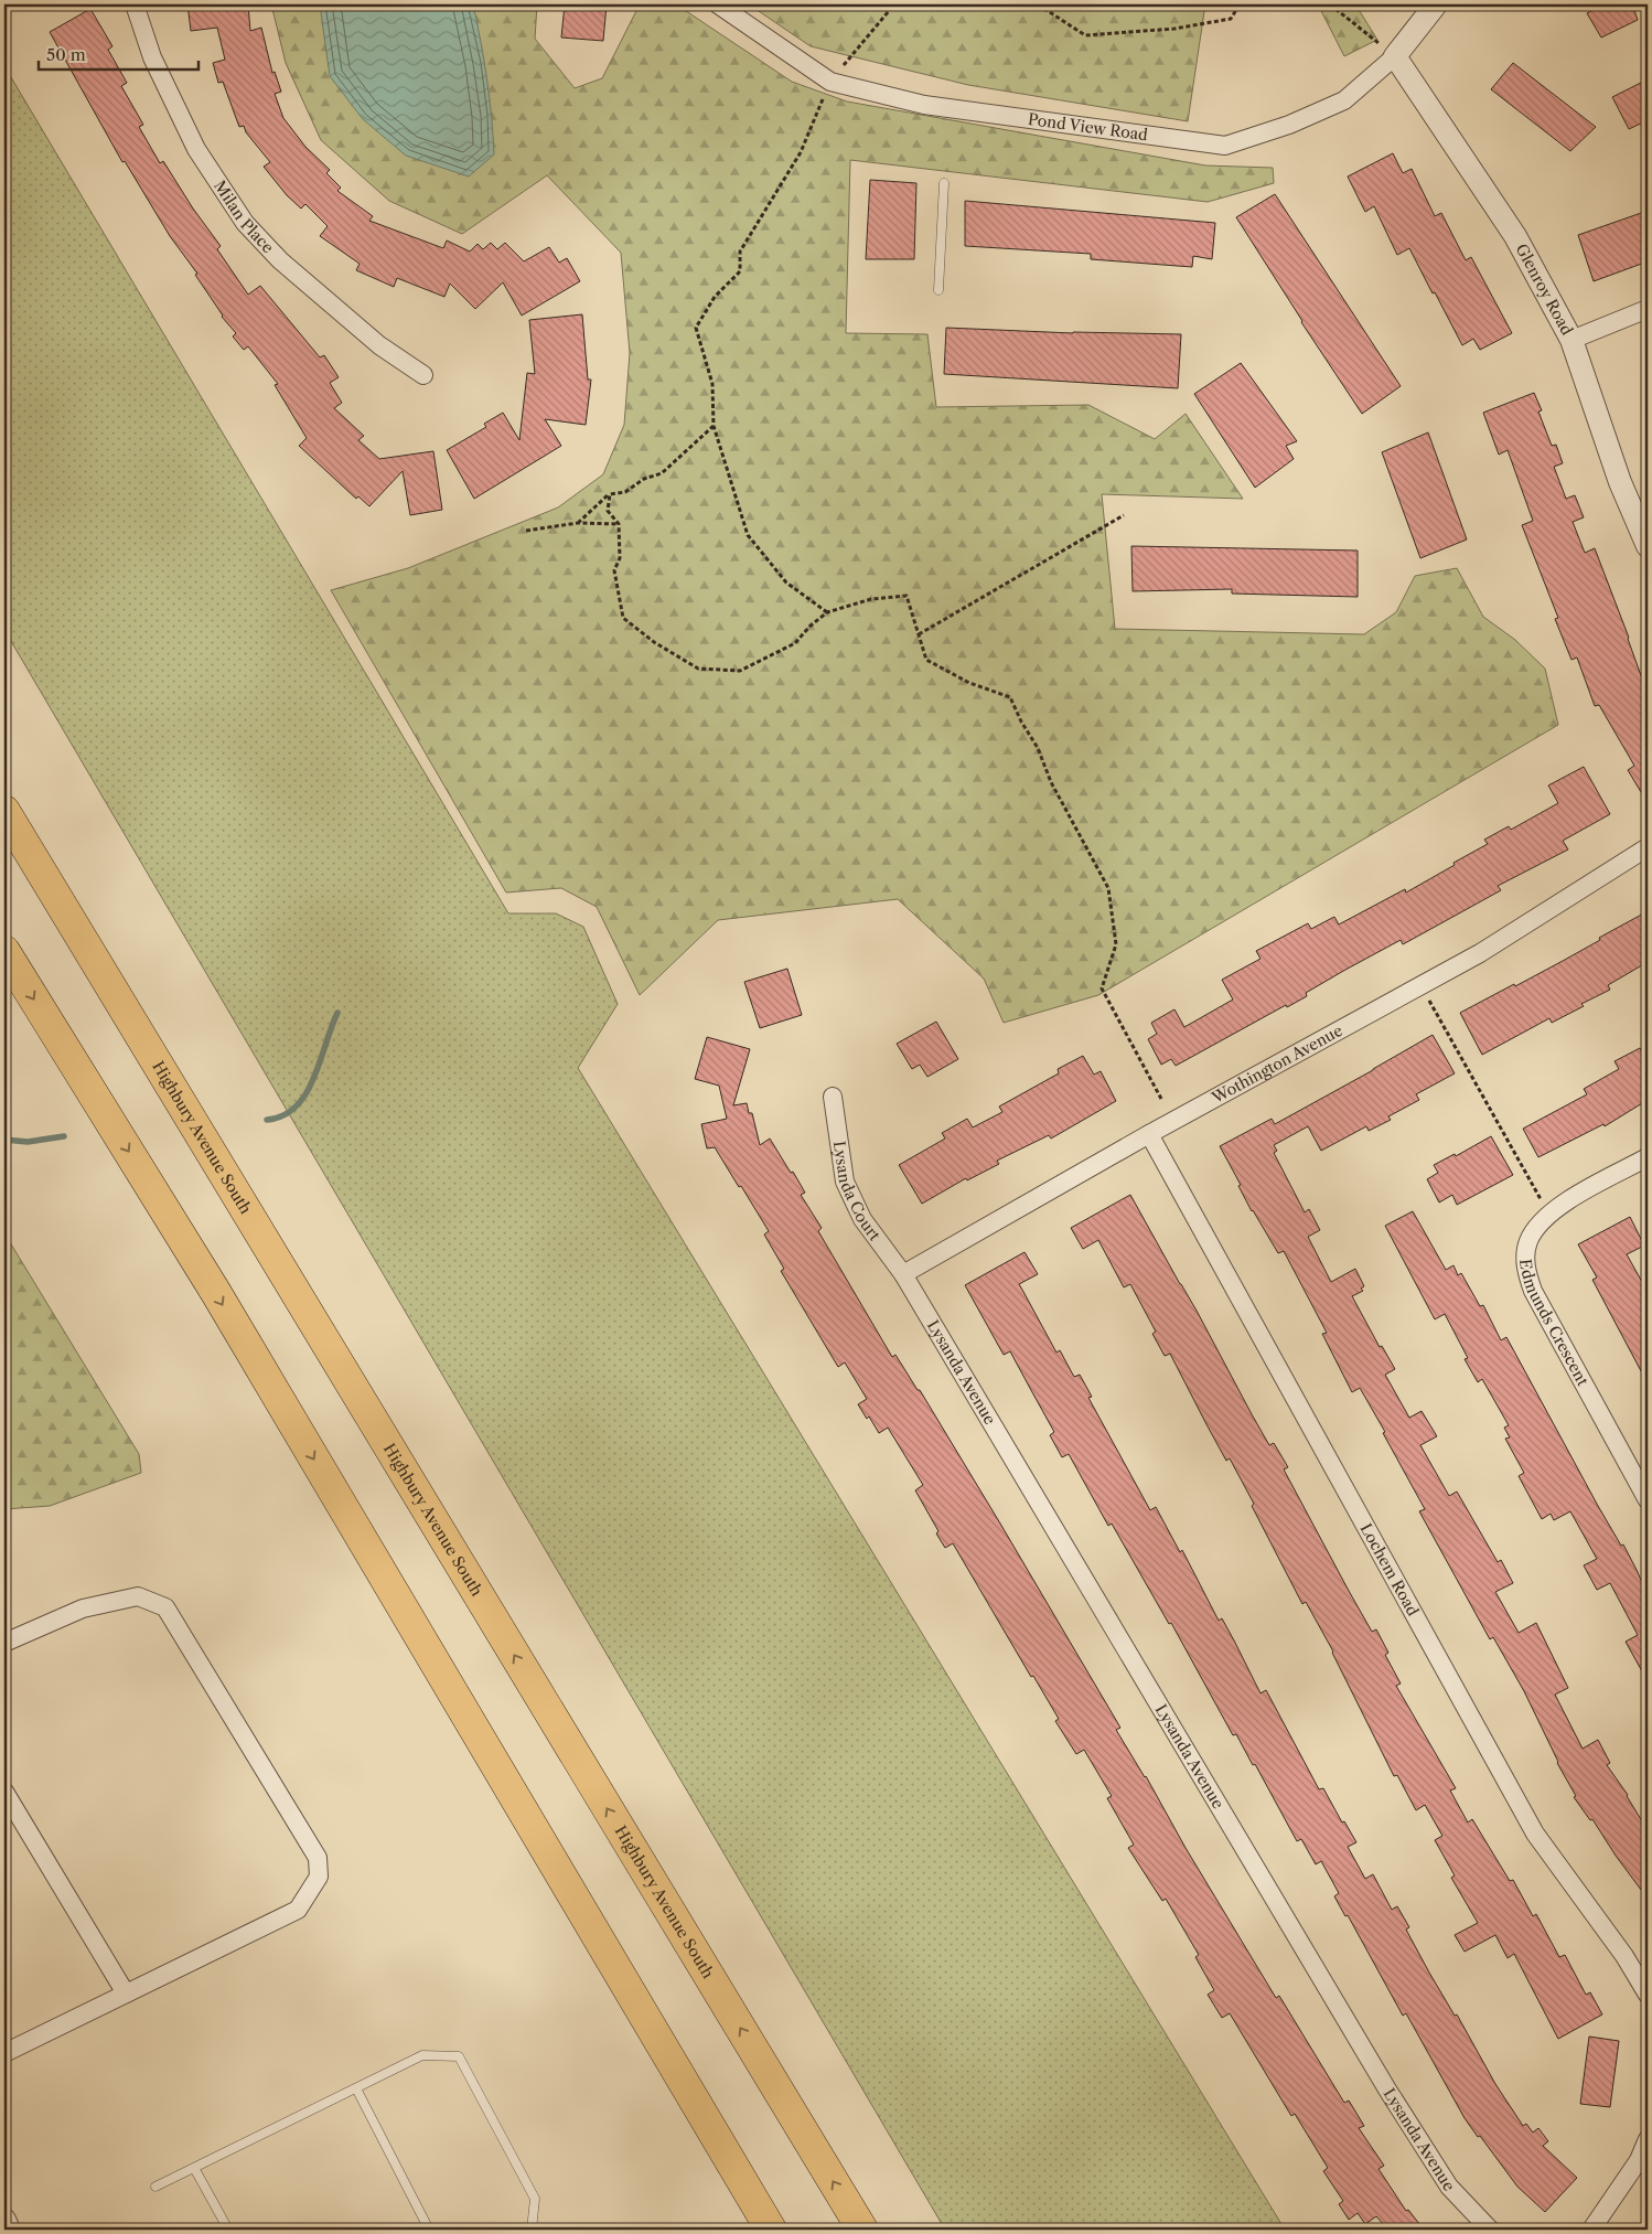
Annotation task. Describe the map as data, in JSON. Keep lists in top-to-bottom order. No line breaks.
{"streets":{"highway":["Highbury Avenue South"],"street":["Pond View Road","Milan Place","Glenroy Road","Wothington Avenue","Lysanda Court","Edmunds Crescent","Lysanda Avenue","Lochem Road"]},"crossings":[["Pond View Road","Glenroy Road"],["Wothington Avenue","Lysanda Court"],["Wothington Avenue","Lysanda Avenue"],["Wothington Avenue","Lochem Road"],["Lysanda Court","Lysanda Avenue"]],"scale_bar":"50 m"}
